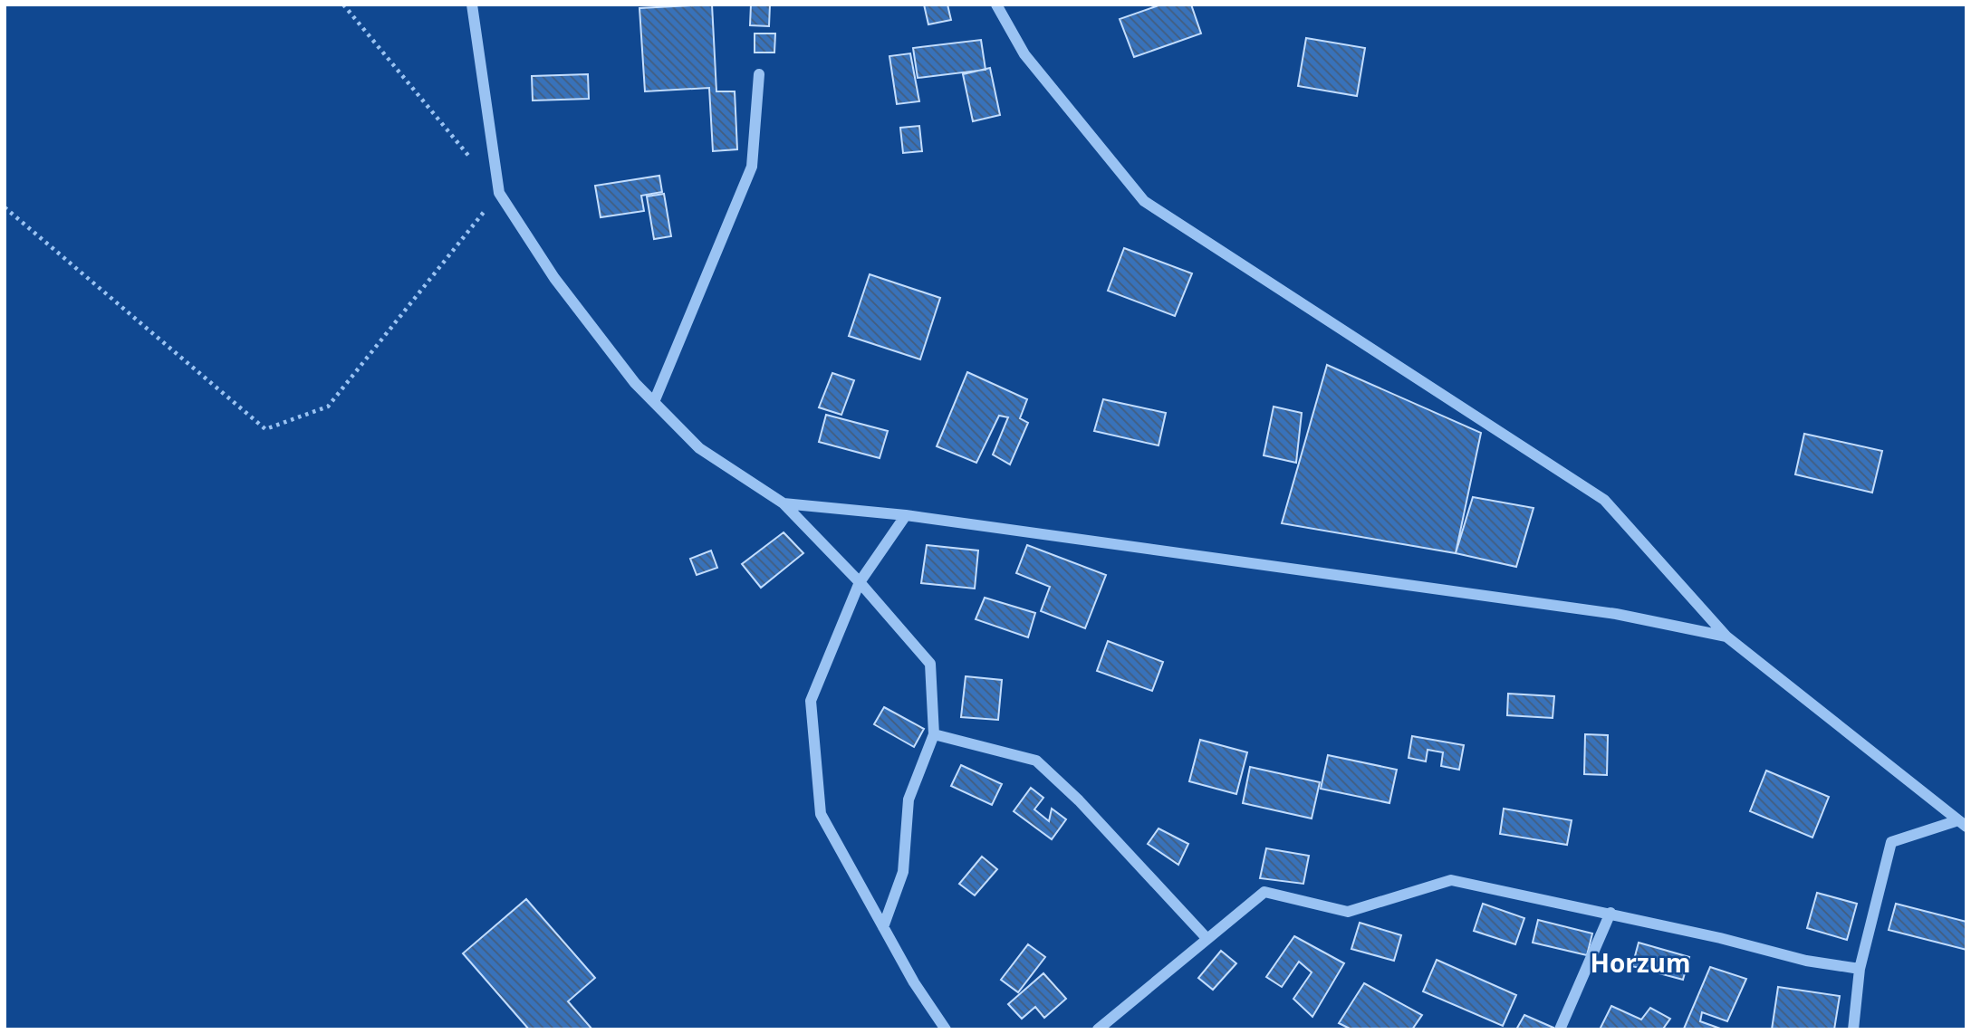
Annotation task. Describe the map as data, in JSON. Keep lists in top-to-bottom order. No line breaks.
{"districts":["Horzum"]}
